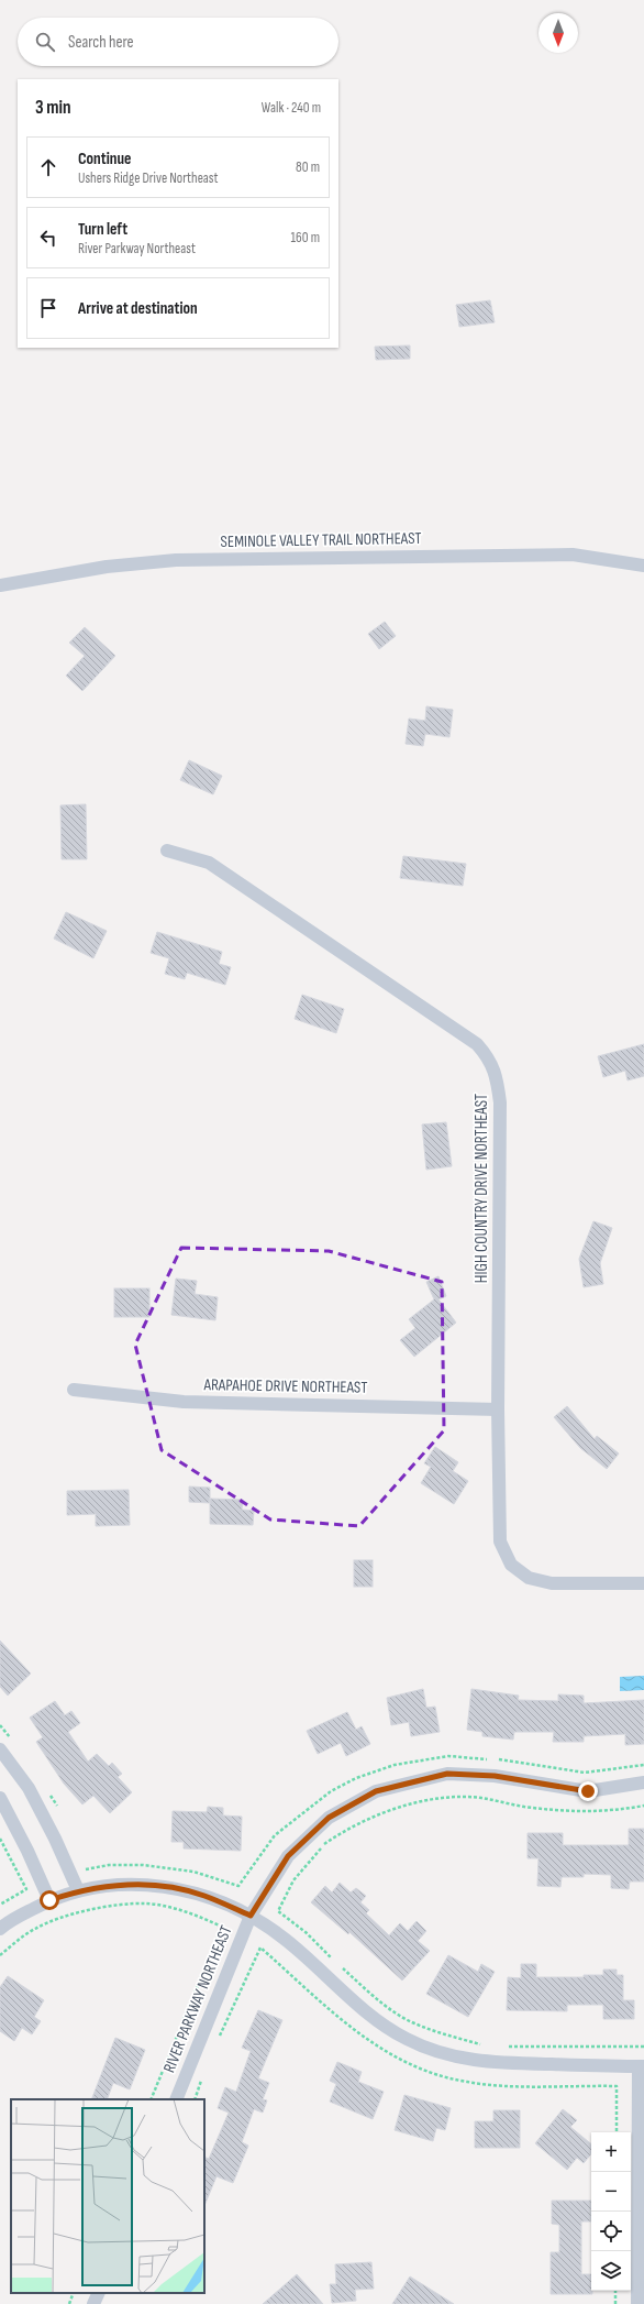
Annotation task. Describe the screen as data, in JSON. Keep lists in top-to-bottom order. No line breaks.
{"streets":{"street":["SEMINOLE VALLEY TRAIL NORTHEAST","HIGH COUNTRY DRIVE NORTHEAST","ARAPAHOE DRIVE NORTHEAST","RIVER PARKWAY NORTHEAST"]},"crossings":[["HIGH COUNTRY DRIVE NORTHEAST","ARAPAHOE DRIVE NORTHEAST"]],"north":"bottom","page":{"search":"Search here","heading":["3 min","Walk · 240 m"],"list":[["Continue","Ushers Ridge Drive Northeast","80 m"],["Turn left","River Parkway Northeast","160 m"],"Arrive at destination"],"map_buttons":["+","−"]}}
